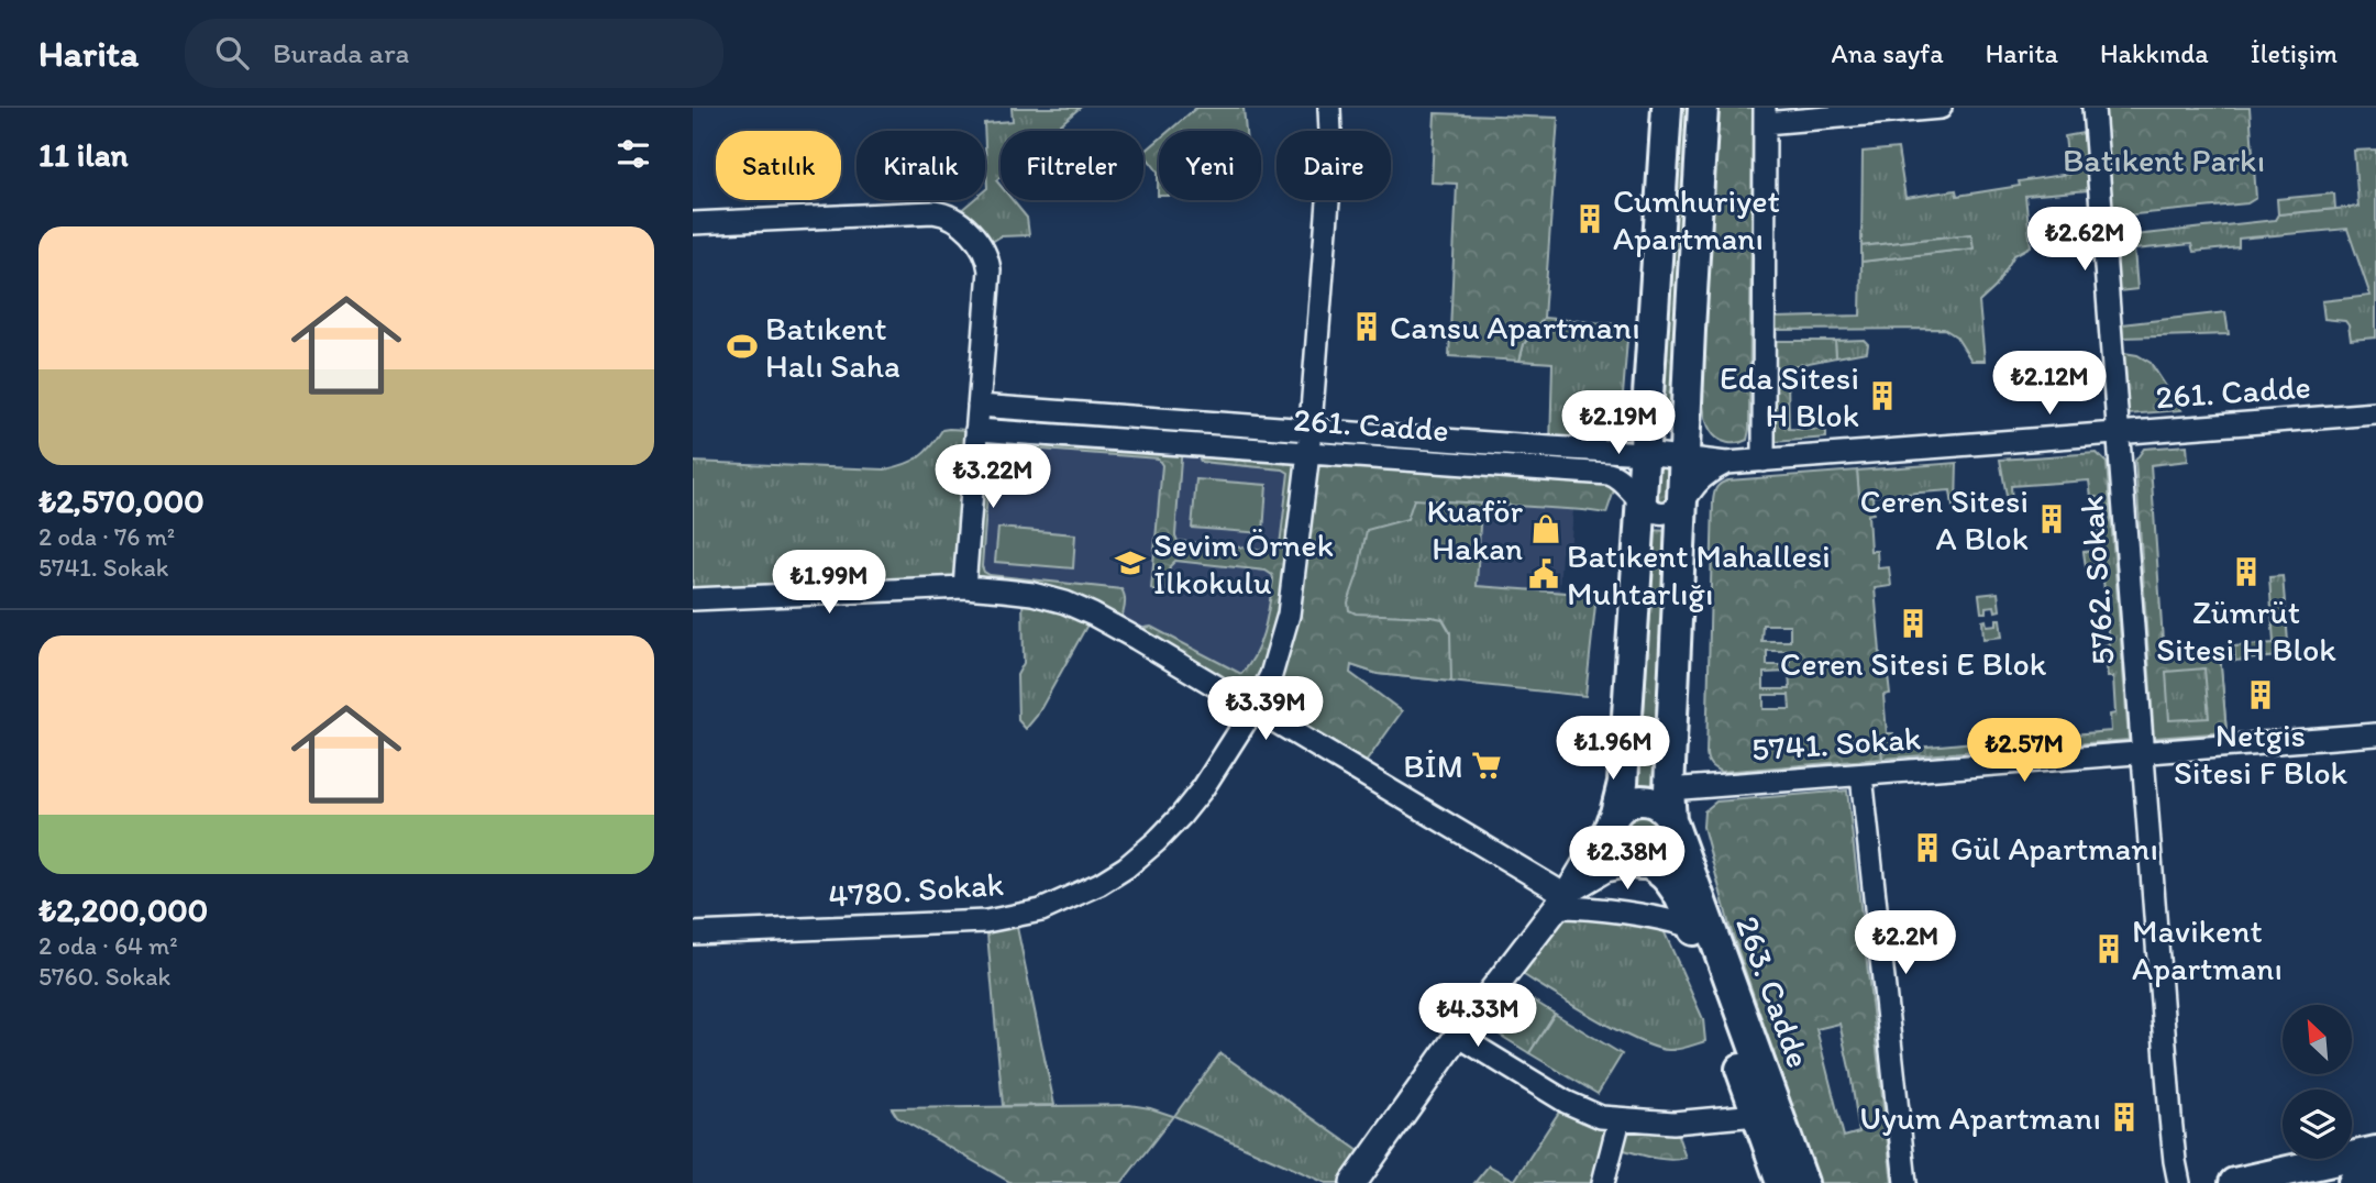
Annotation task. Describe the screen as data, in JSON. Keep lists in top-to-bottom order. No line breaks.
{"streets":{"main road":["263. Cadde"],"street":["261. Cadde","5762. Sokak","5741. Sokak","4780. Sokak"]},"crossings":[["261. Cadde","5762. Sokak"],["261. Cadde","4780. Sokak"],["261. Cadde","263. Cadde"],["5762. Sokak","5741. Sokak"],["5741. Sokak","263. Cadde"]],"parks":["Batıkent Parkı"],"places":{"building":["Cumhuriyet Apartmanı","Cansu Apartmanı","Eda Sitesi H Blok","Ceren Sitesi A Blok","Zümrüt Sitesi H Blok","Ceren Sitesi E Blok","Netgis Sitesi F Blok","Gül Apartmanı","Mavikent Apartmanı","Uyum Apartmanı"],"sports":["Batıkent Halı Saha"],"shop":["Kuaför Hakan"],"school or university":["Sevim Örnek İlkokulu"],"public building":["Batıkent Mahallesi Muhtarlığı"],"supermarket":["BİM"]},"north":"top left","page":{"header":"Harita","search":"Burada ara","nav":["Ana sayfa","Harita","Hakkında","İletişim"],"heading":"11 ilan","chip":["Satılık","Kiralık","Filtreler","Yeni","Daire"],"list":[{"name":"₺2,570,000","note":"2 oda · 76 m² · 5741. Sokak"},{"name":"₺2,200,000","note":"2 oda · 64 m² · 5760. Sokak"}],"price":["₺2.62M","₺2.12M","₺2.19M","₺3.22M","₺1.99M","₺3.39M","₺1.96M","₺2.57M","₺2.38M","₺2.2M","₺4.33M"]}}
